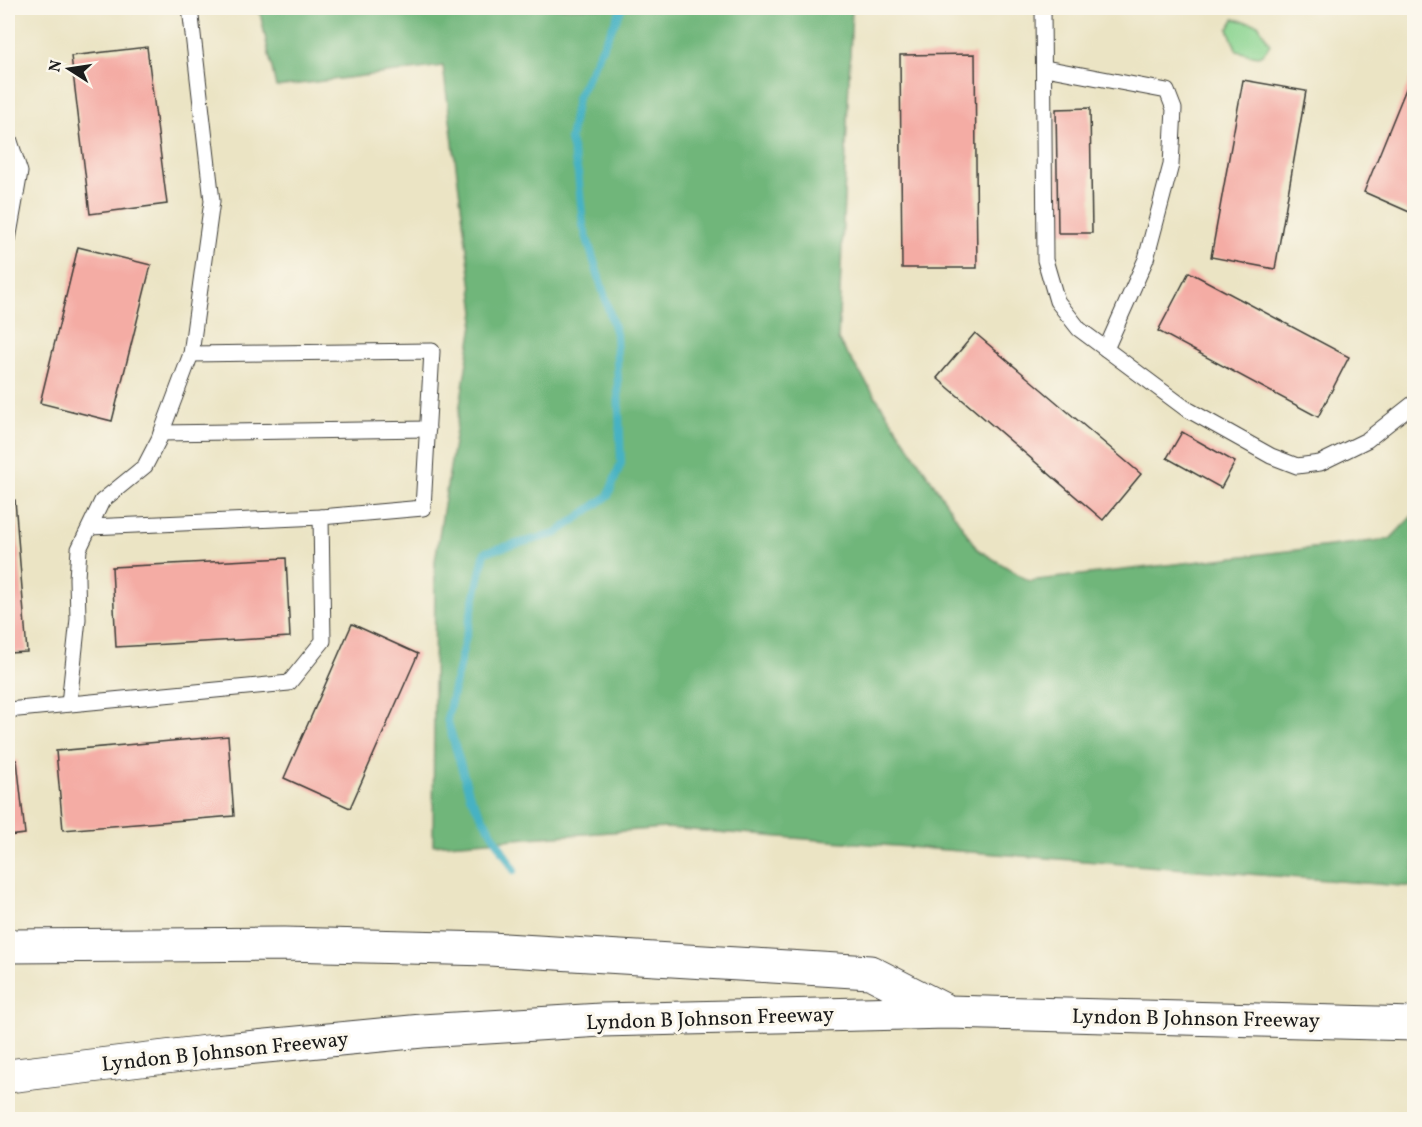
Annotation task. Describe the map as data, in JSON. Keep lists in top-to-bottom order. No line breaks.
{"streets":{"highway":["Lyndon B Johnson Freeway"]},"north":"left"}
